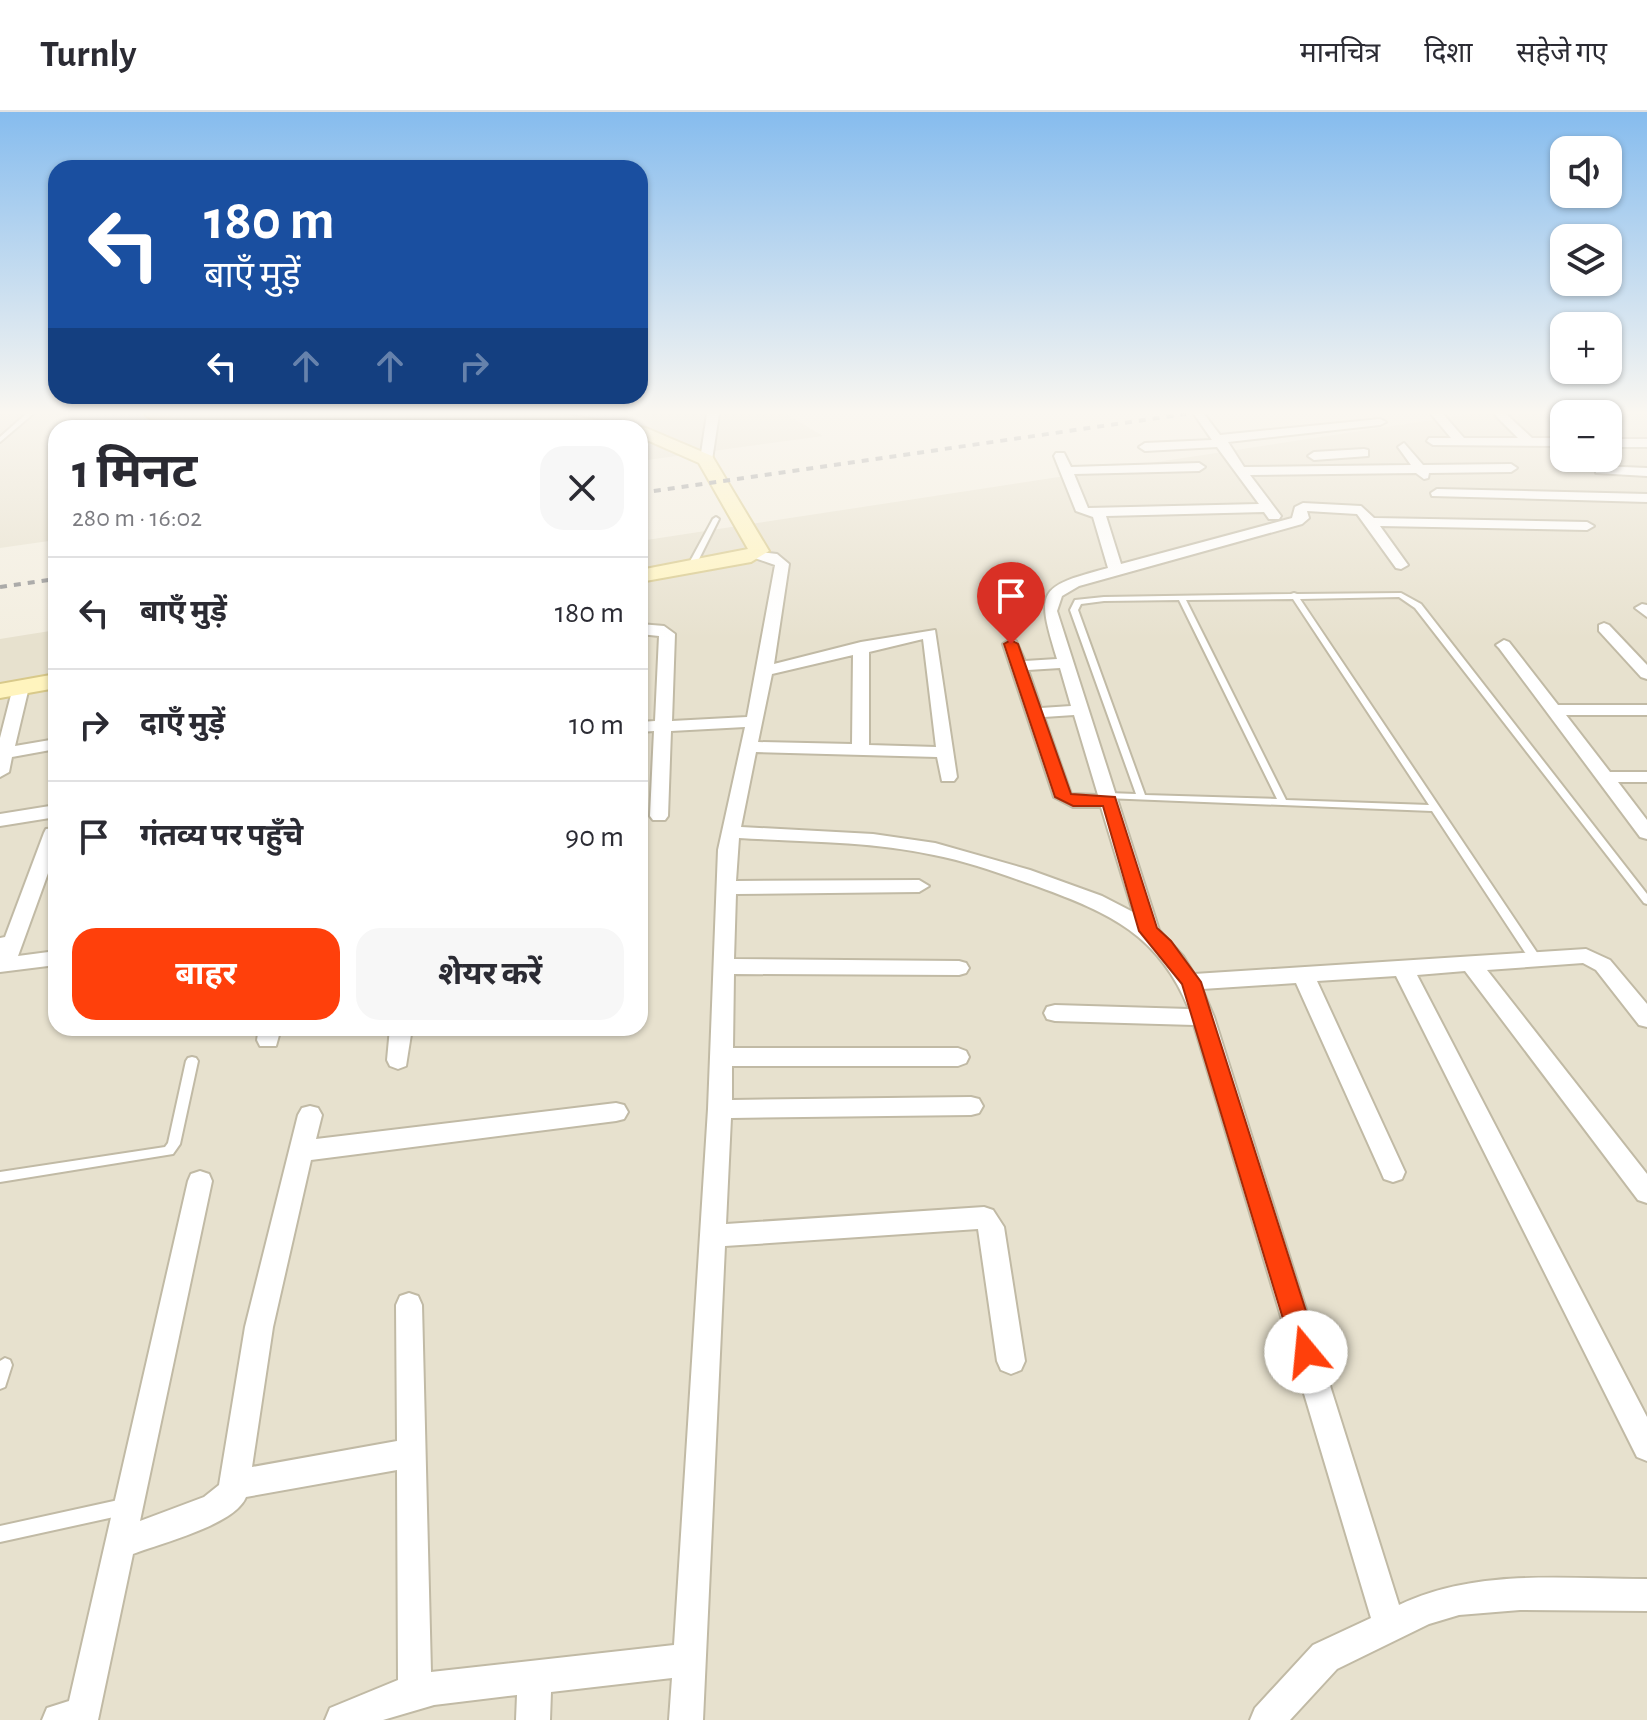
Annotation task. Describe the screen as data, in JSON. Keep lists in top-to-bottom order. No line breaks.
{"page":{"header":"Turnly","nav":["मानचित्र","दिशा","सहेजे गए"],"map_buttons":["+","−"],"turn":["180 m","बाएँ मुड़ें"],"heading":["1 मिनट","280 m · 16:02"],"list":[{"name":"बाएँ मुड़ें","value":"180 m"},{"name":"दाएँ मुड़ें","value":"10 m"},{"name":"गंतव्य पर पहुँचे","value":"90 m"}],"buttons":["बाहर","शेयर करें"]}}
